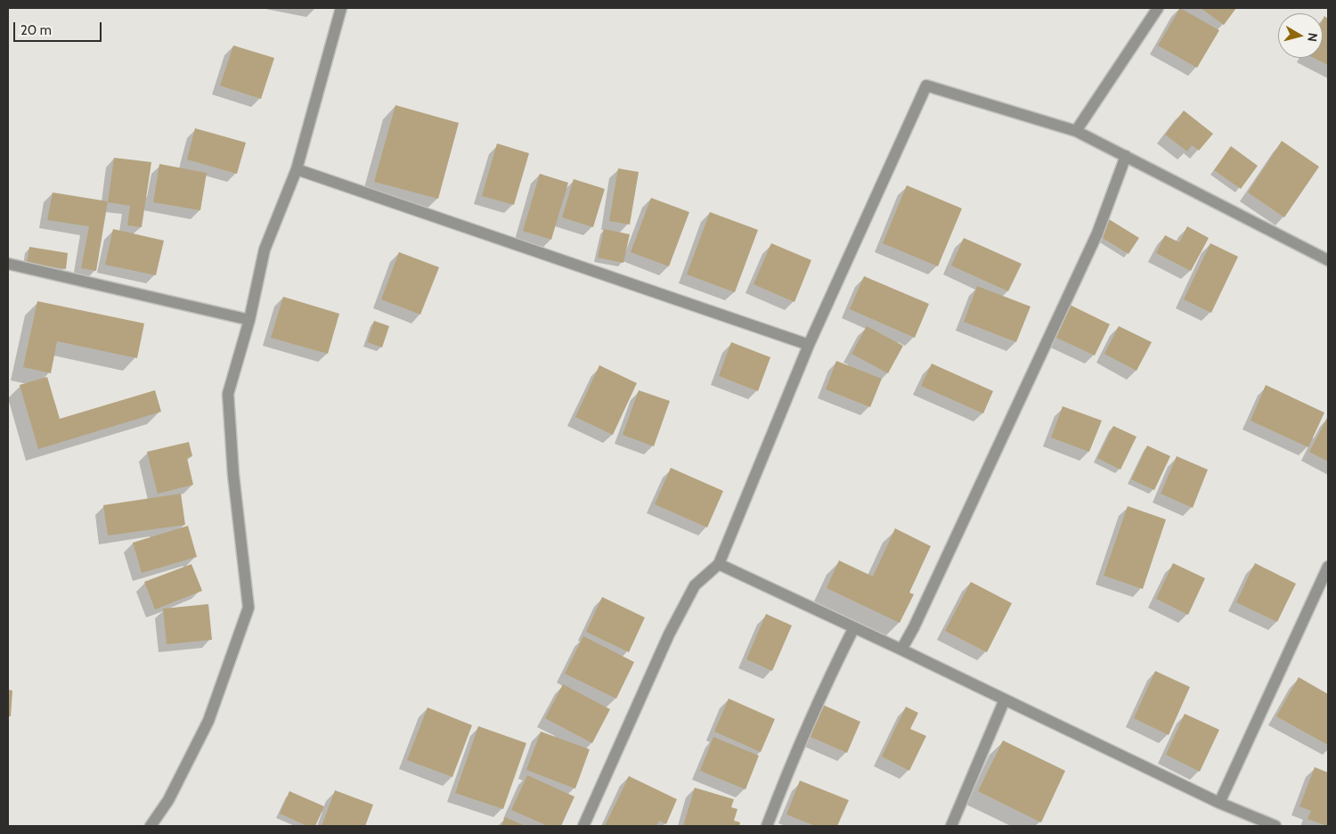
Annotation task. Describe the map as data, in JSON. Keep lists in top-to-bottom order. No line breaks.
{"scale_bar":"20 m","north":"right"}
